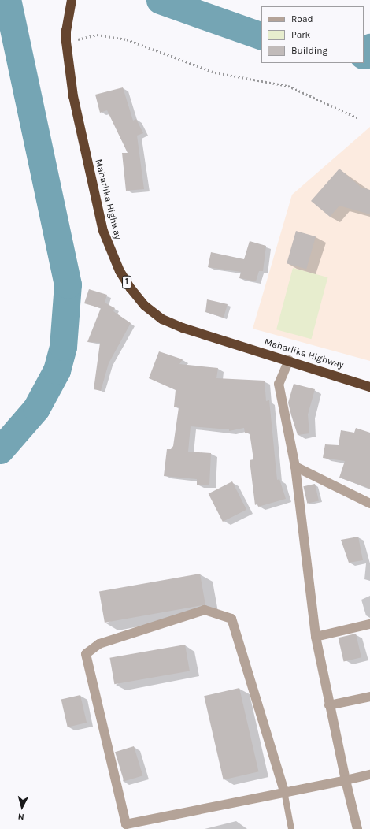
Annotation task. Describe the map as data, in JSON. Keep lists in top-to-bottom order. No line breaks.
{"streets":{"highway":["Maharlika Highway","1"]},"legend":["Road","Park","Building"],"north":"bottom"}
